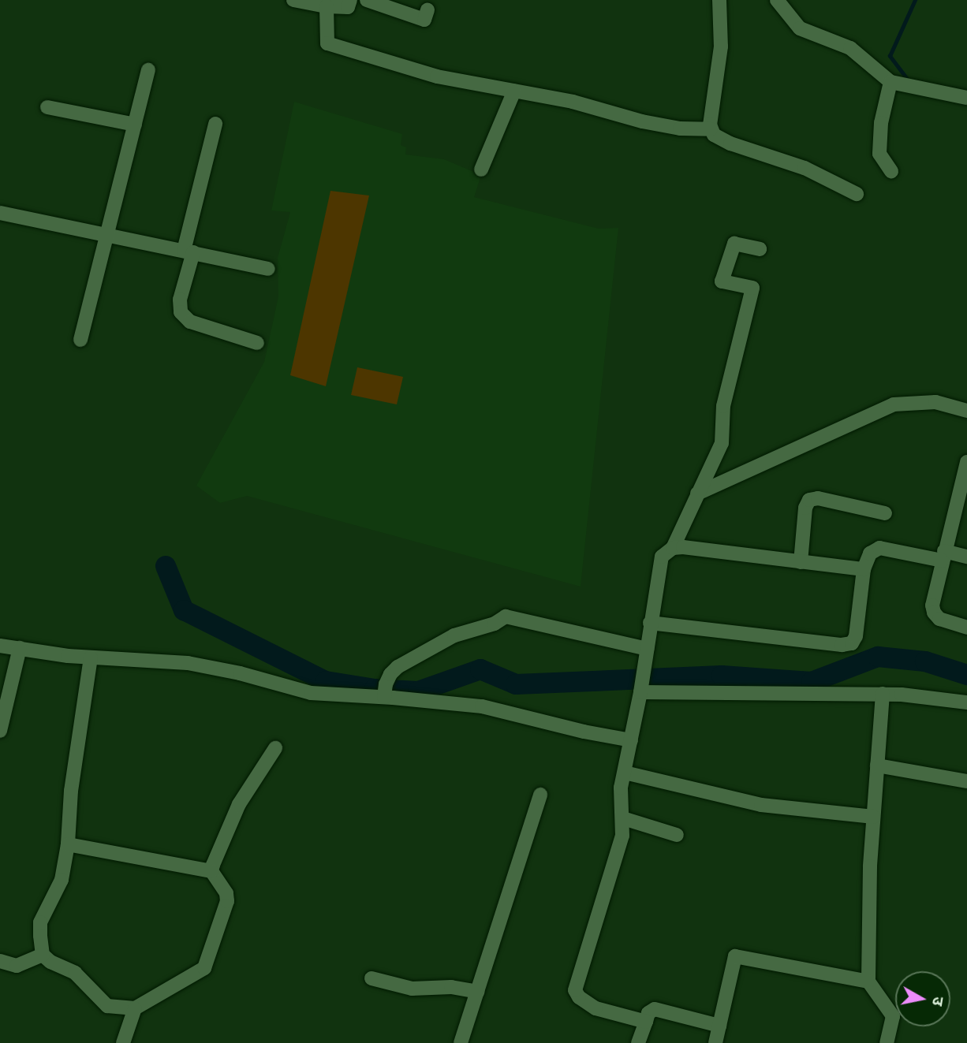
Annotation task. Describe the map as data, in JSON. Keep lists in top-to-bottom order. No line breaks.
{"north":"right"}
